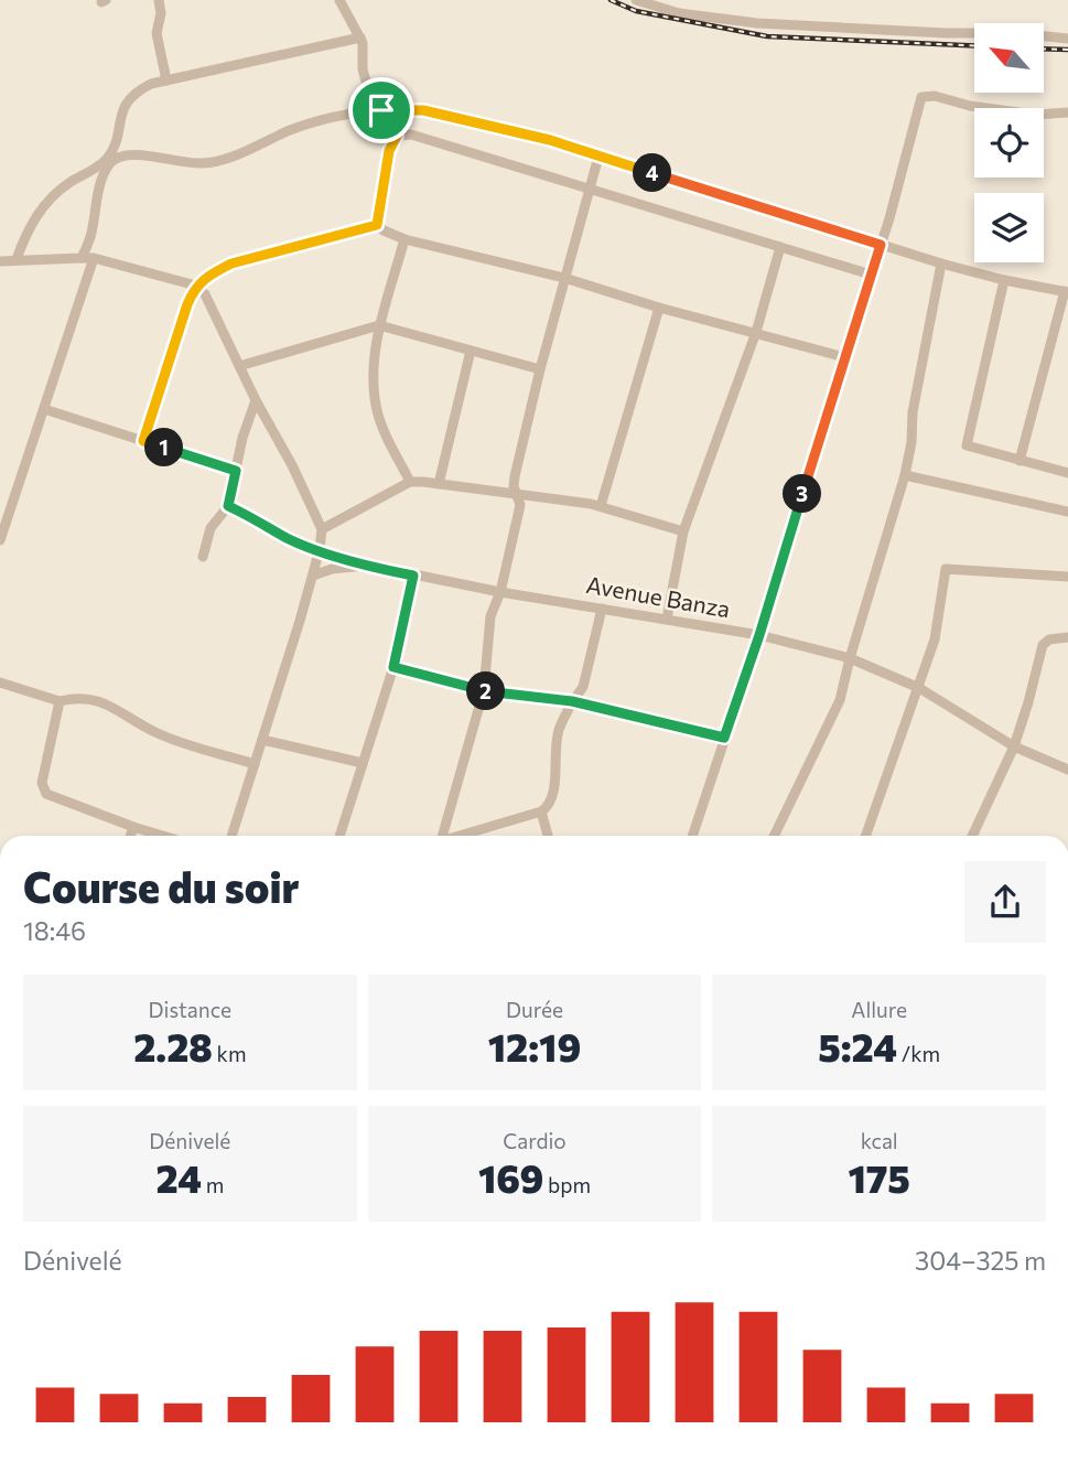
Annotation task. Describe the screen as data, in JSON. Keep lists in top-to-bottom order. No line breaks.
{"streets":{"street":["Avenue Banza"]},"north":"top left","page":{"pins":["4","1","3","2"],"heading":["Course du soir","18:46"],"stats":[["Distance","2.28 km"],["Durée","12:19"],["Allure","5:24 /km"],["Dénivelé","24 m"],["Cardio","169 bpm"],["kcal","175"]],"chart":["Dénivelé","304–325 m"]}}
